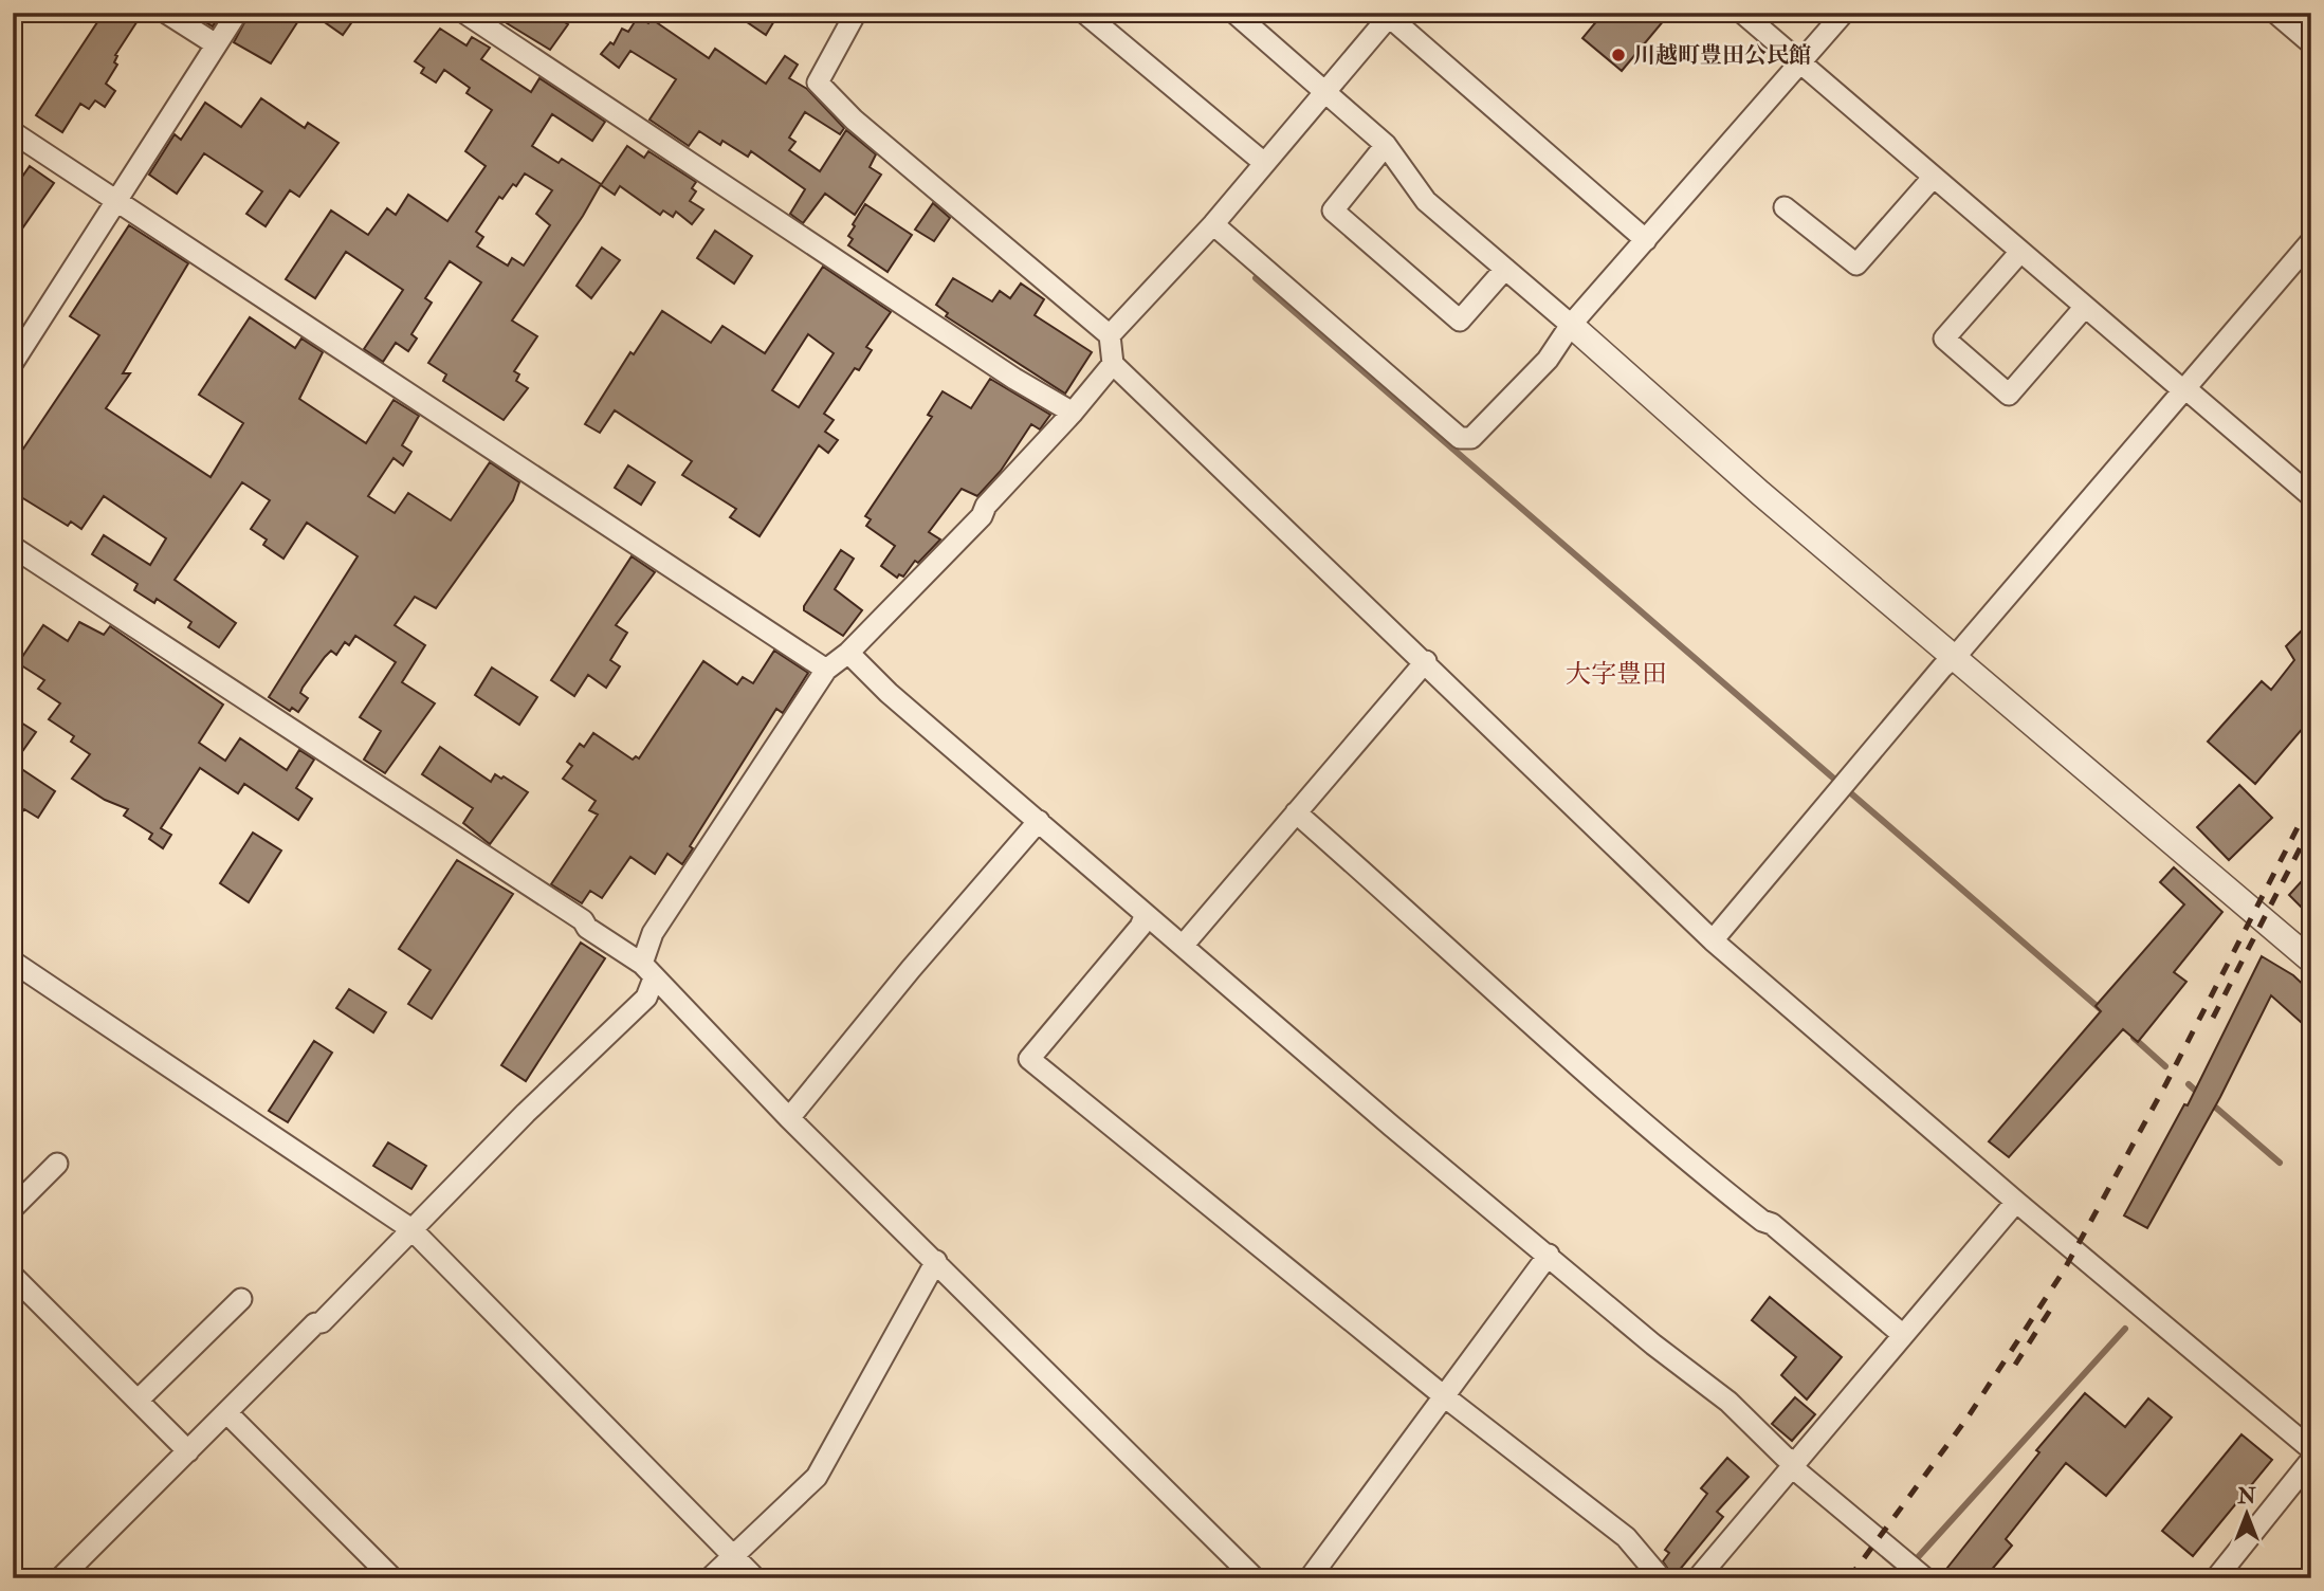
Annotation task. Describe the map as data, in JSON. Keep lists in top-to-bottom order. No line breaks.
{"districts":["大字豊田"],"places":["川越町豊田公民館"],"north":"top"}
